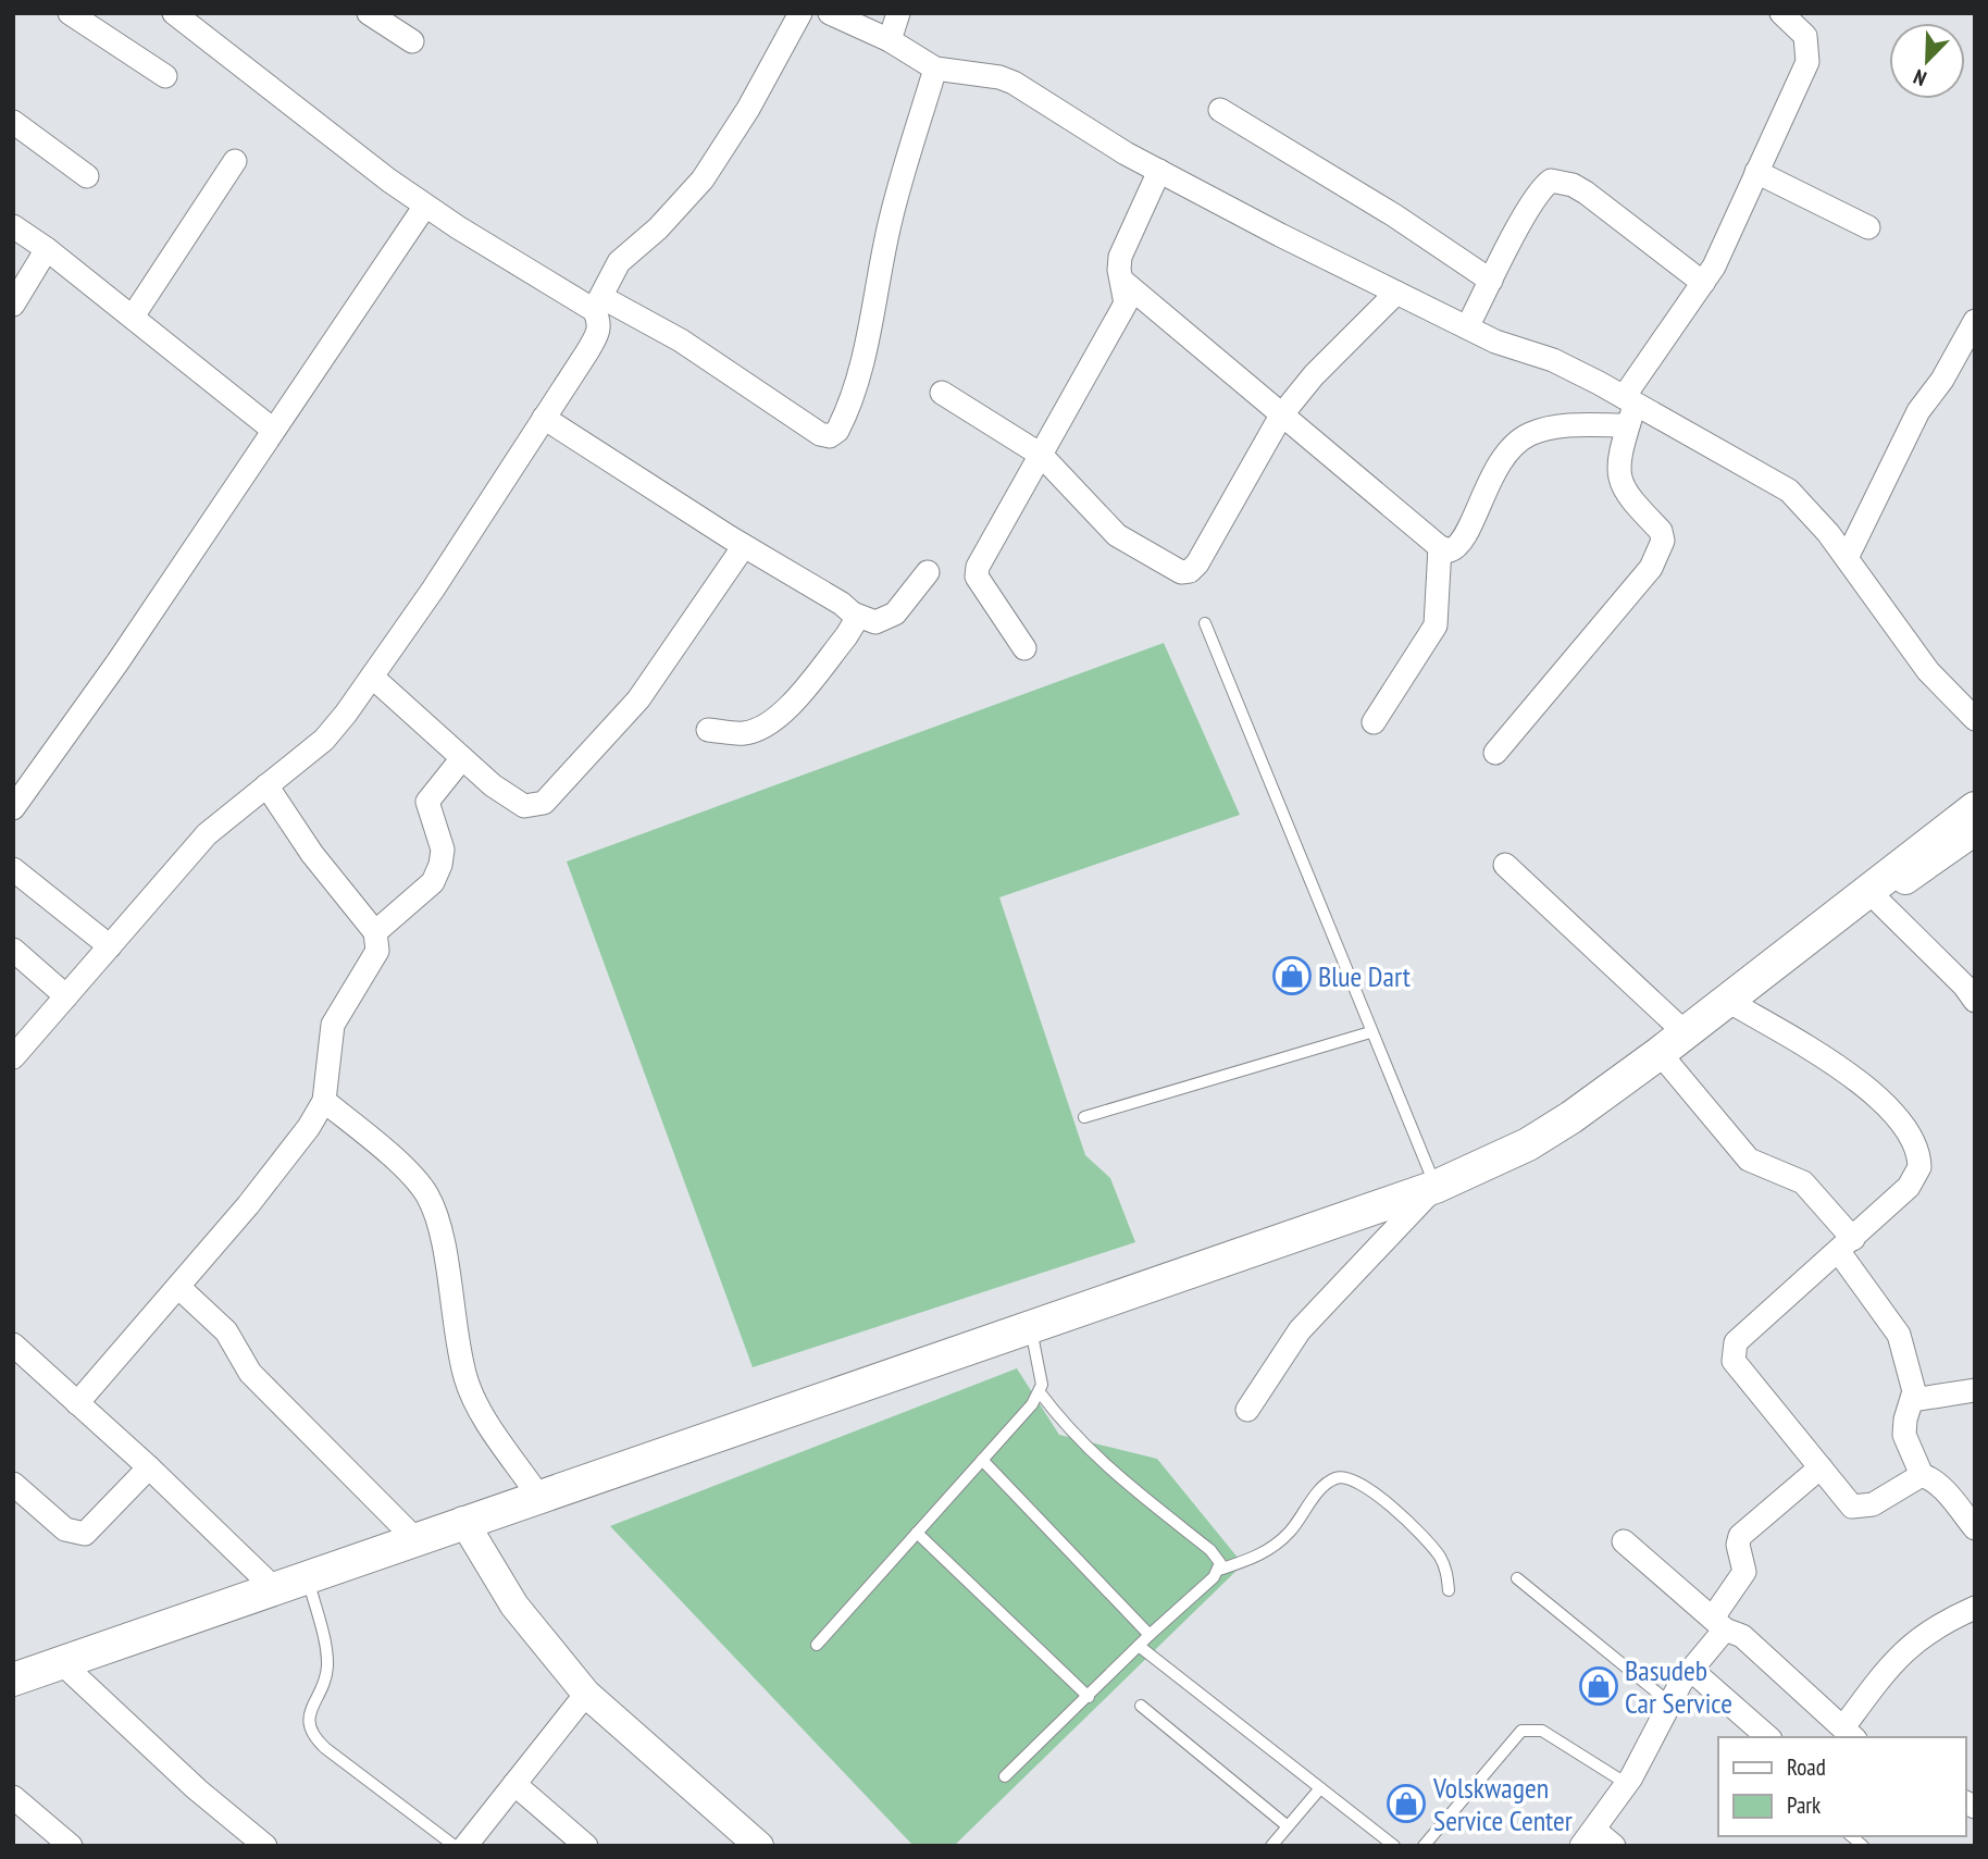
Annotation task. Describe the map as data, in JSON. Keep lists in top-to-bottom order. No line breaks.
{"places":{"shop":["Blue Dart","Basudeb Car Service","Volskwagen Service Center"]},"legend":["Road","Park"],"north":"bottom left"}
